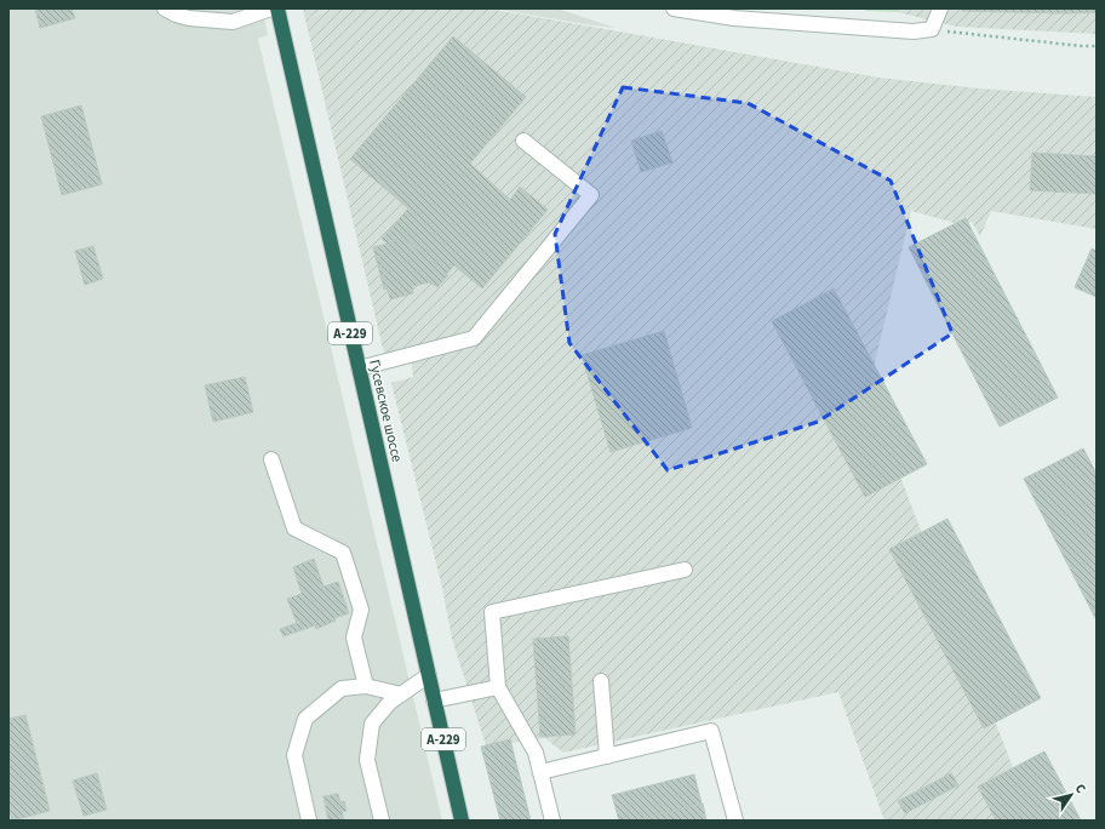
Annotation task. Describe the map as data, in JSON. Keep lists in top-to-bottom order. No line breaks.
{"streets":{"highway":["А-229","Гусевское шоссе"]},"north":"top right"}
